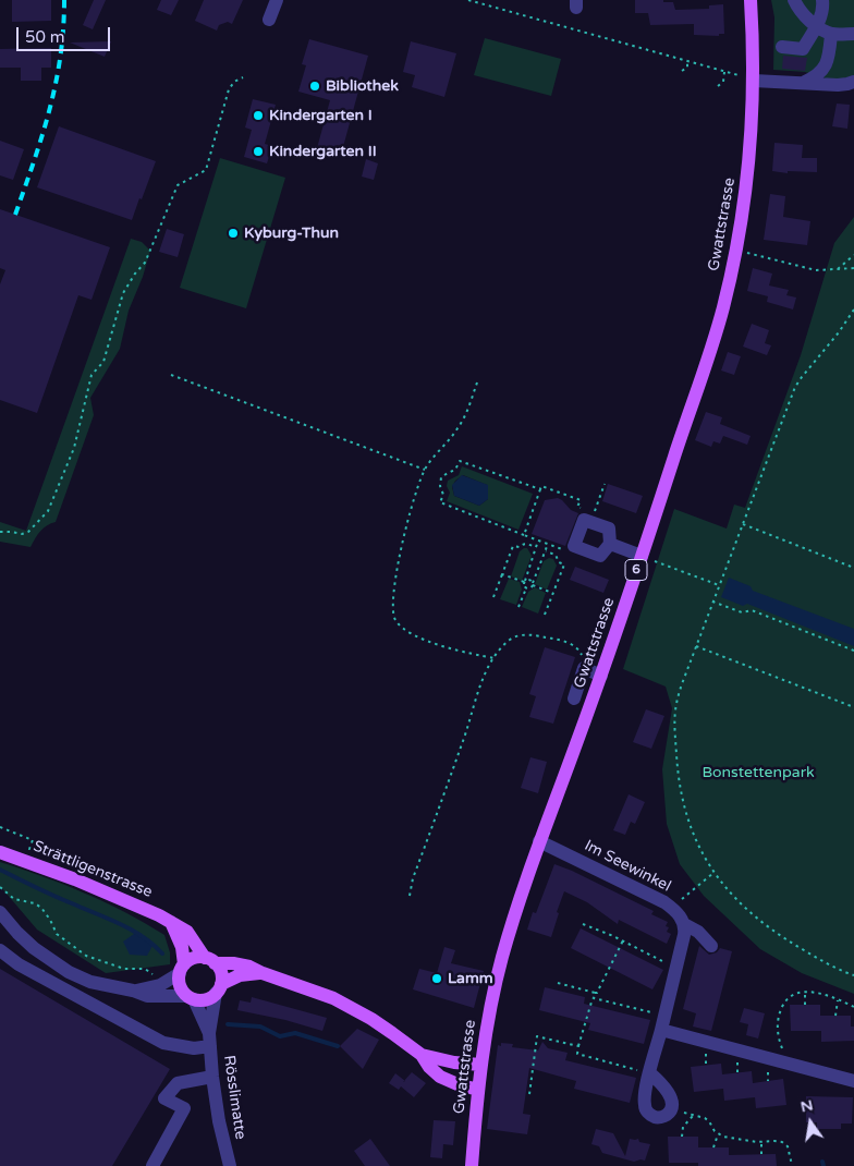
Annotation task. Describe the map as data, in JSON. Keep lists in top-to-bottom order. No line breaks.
{"streets":{"main road":["Gwattstrasse","6","Strättligenstrasse"],"street":["Im Seewinkel","Rösslimatte"]},"crossings":[["Gwattstrasse","Im Seewinkel"],["Strättligenstrasse","Rösslimatte"]],"parks":["Bonstettenpark"],"places":["Bibliothek","Kindergarten I","Kindergarten II","Kyburg-Thun","Lamm"],"scale_bar":"50 m","north":"top"}
